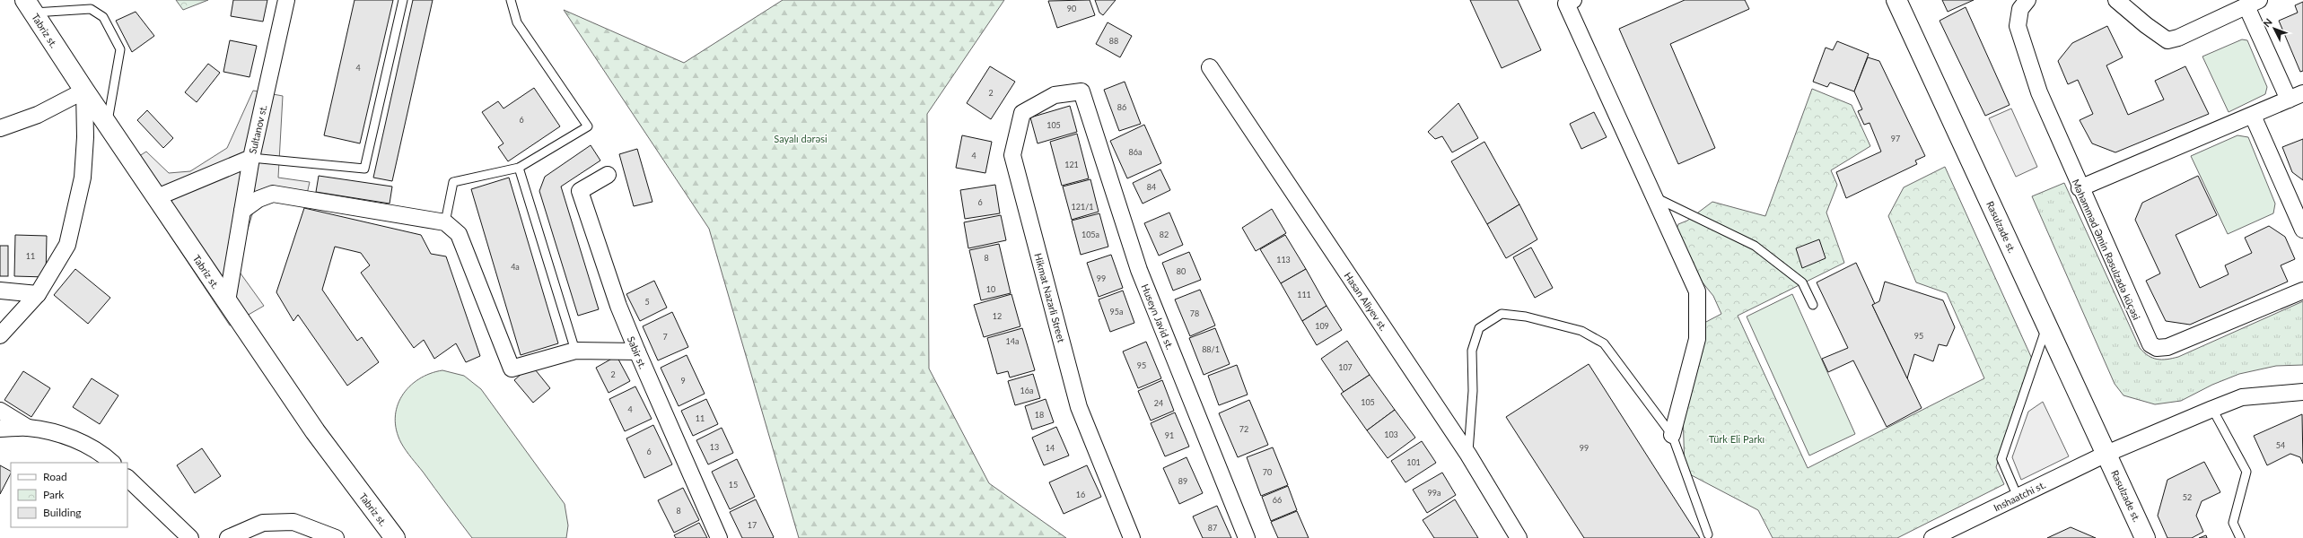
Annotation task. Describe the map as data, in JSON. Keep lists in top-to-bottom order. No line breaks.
{"streets":{"main road":["Tabriz st.","Rasulzade st."],"street":["Sultanov st.","Məhəmməd Əmin Rəsulzadə küçəsi","Hikmat Nazarli Street","Hasan Aliyev st.","Huseyn Javid st.","Sabir st.","Inshaatchi st."]},"crossings":[["Tabriz st.","Sultanov st."],["Rasulzade st.","Inshaatchi st."],["Hikmat Nazarli Street","Huseyn Javid st."]],"parks":["Sayalı dərəsi","Türk Eli Parkı"],"house_numbers":["90","88","4","2","86","6","105","97","86a","4","121","84","6","121/1","105a","82","11","8","113","4a","80","99","10","111","5","95a","78","12","109","95","7","14a","88/1","95","107","2","9","16a","105","24","4","18","11","72","103","91","54","13","14","99","6","101","70","89","15","99a","16","52","66","8","17","87"],"legend":["Road","Park","Building"],"north":"top left"}
